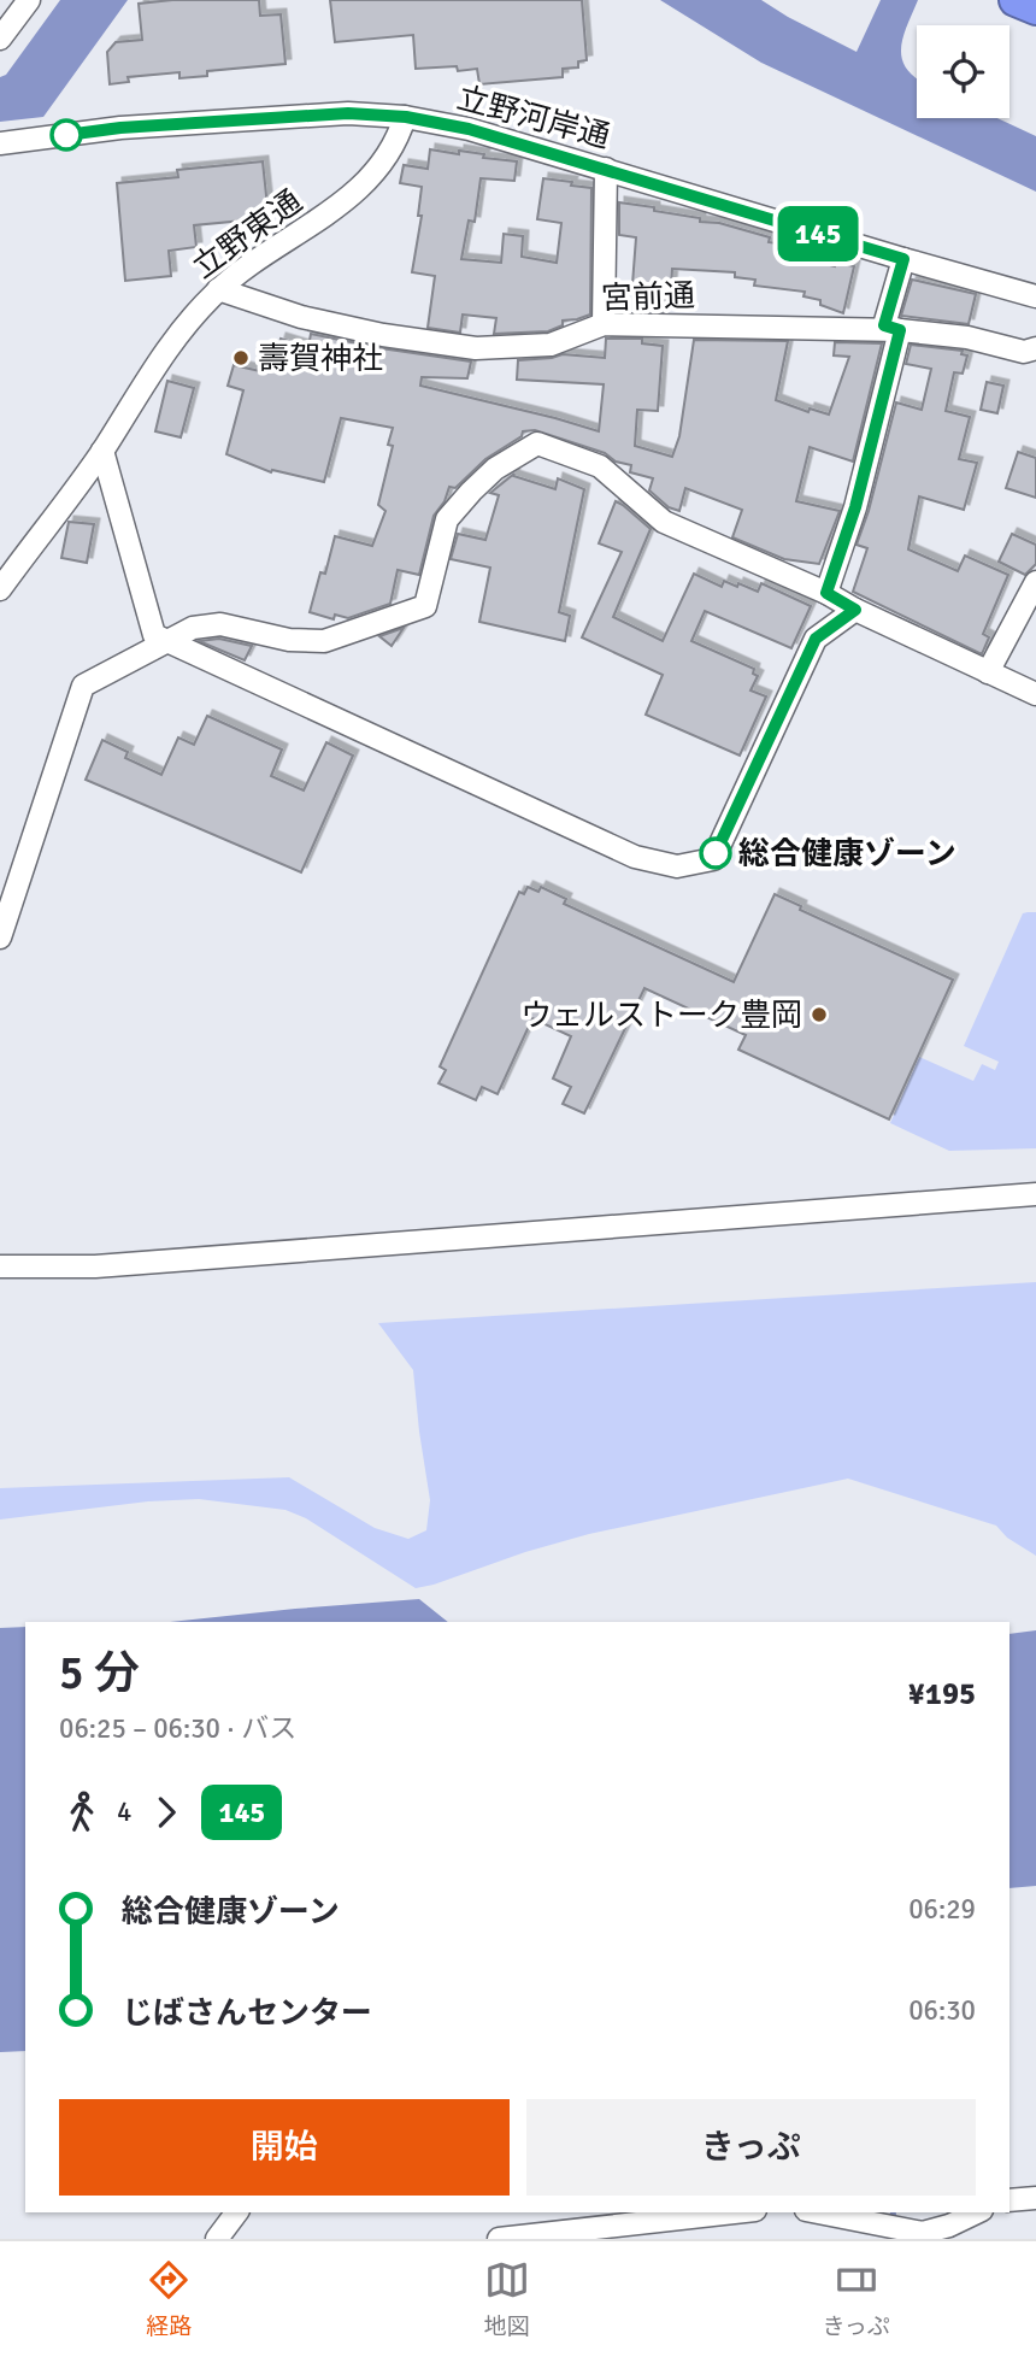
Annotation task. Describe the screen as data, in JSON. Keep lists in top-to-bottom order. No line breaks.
{"streets":{"street":["立野河岸通","立野東通","宮前通"]},"crossings":[["立野河岸通","立野東通"],["立野東通","宮前通"]],"places":["壽賀神社","総合健康ゾーン","ウェルストーク豊岡"],"lines":["bus line 145"],"page":{"on_map":"145","heading":["5 分","06:25 – 06:30 · バス","¥195"],"legs":["4","145"],"list":[{"name":"総合健康ゾーン","value":"06:29"},{"name":"じばさんセンター","value":"06:30"}],"buttons":["開始","きっぷ"],"tabs":["経路","地図","きっぷ"]}}
